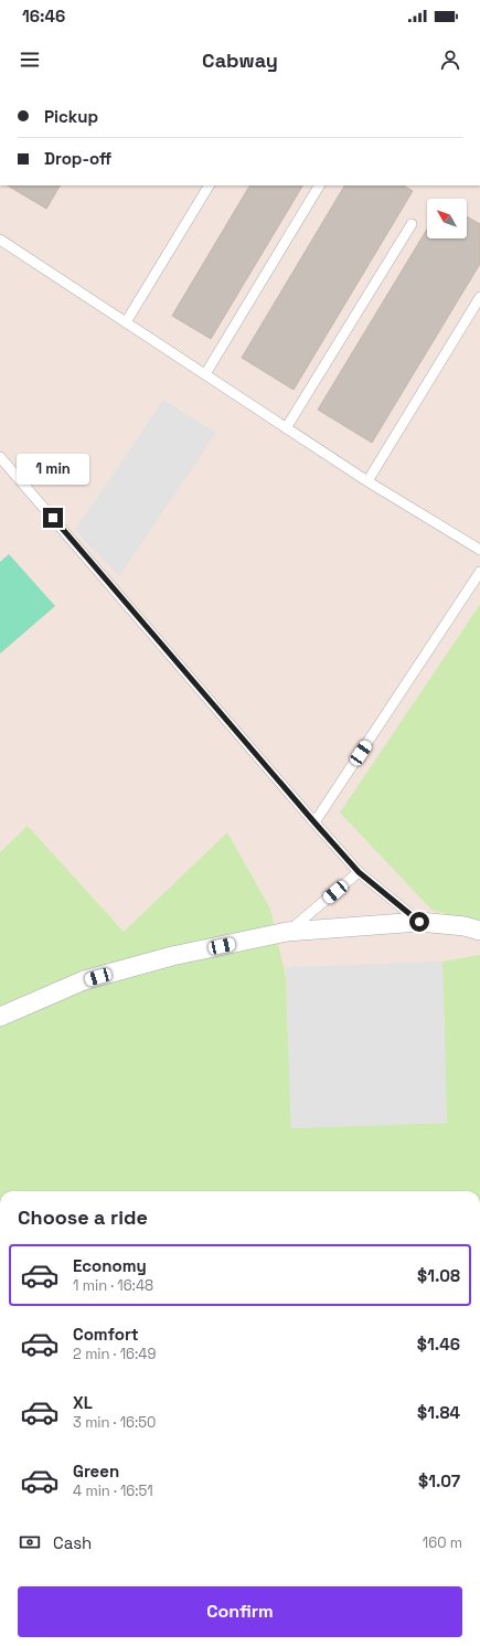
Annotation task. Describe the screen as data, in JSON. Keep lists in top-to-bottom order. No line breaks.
{"north":"top left","page":{"status":"16:46","header":"Cabway","banner":["Pickup","Drop-off"],"bubble":"1 min","heading":"Choose a ride","list":[{"name":"Economy","note":"1 min · 16:48","value":"$1.08"},{"name":"Comfort","note":"2 min · 16:49","value":"$1.46"},{"name":"XL","note":"3 min · 16:50","value":"$1.84"},{"name":"Green","note":"4 min · 16:51","value":"$1.07"}],"pay":["Cash","160 m"],"buttons":"Confirm"}}
